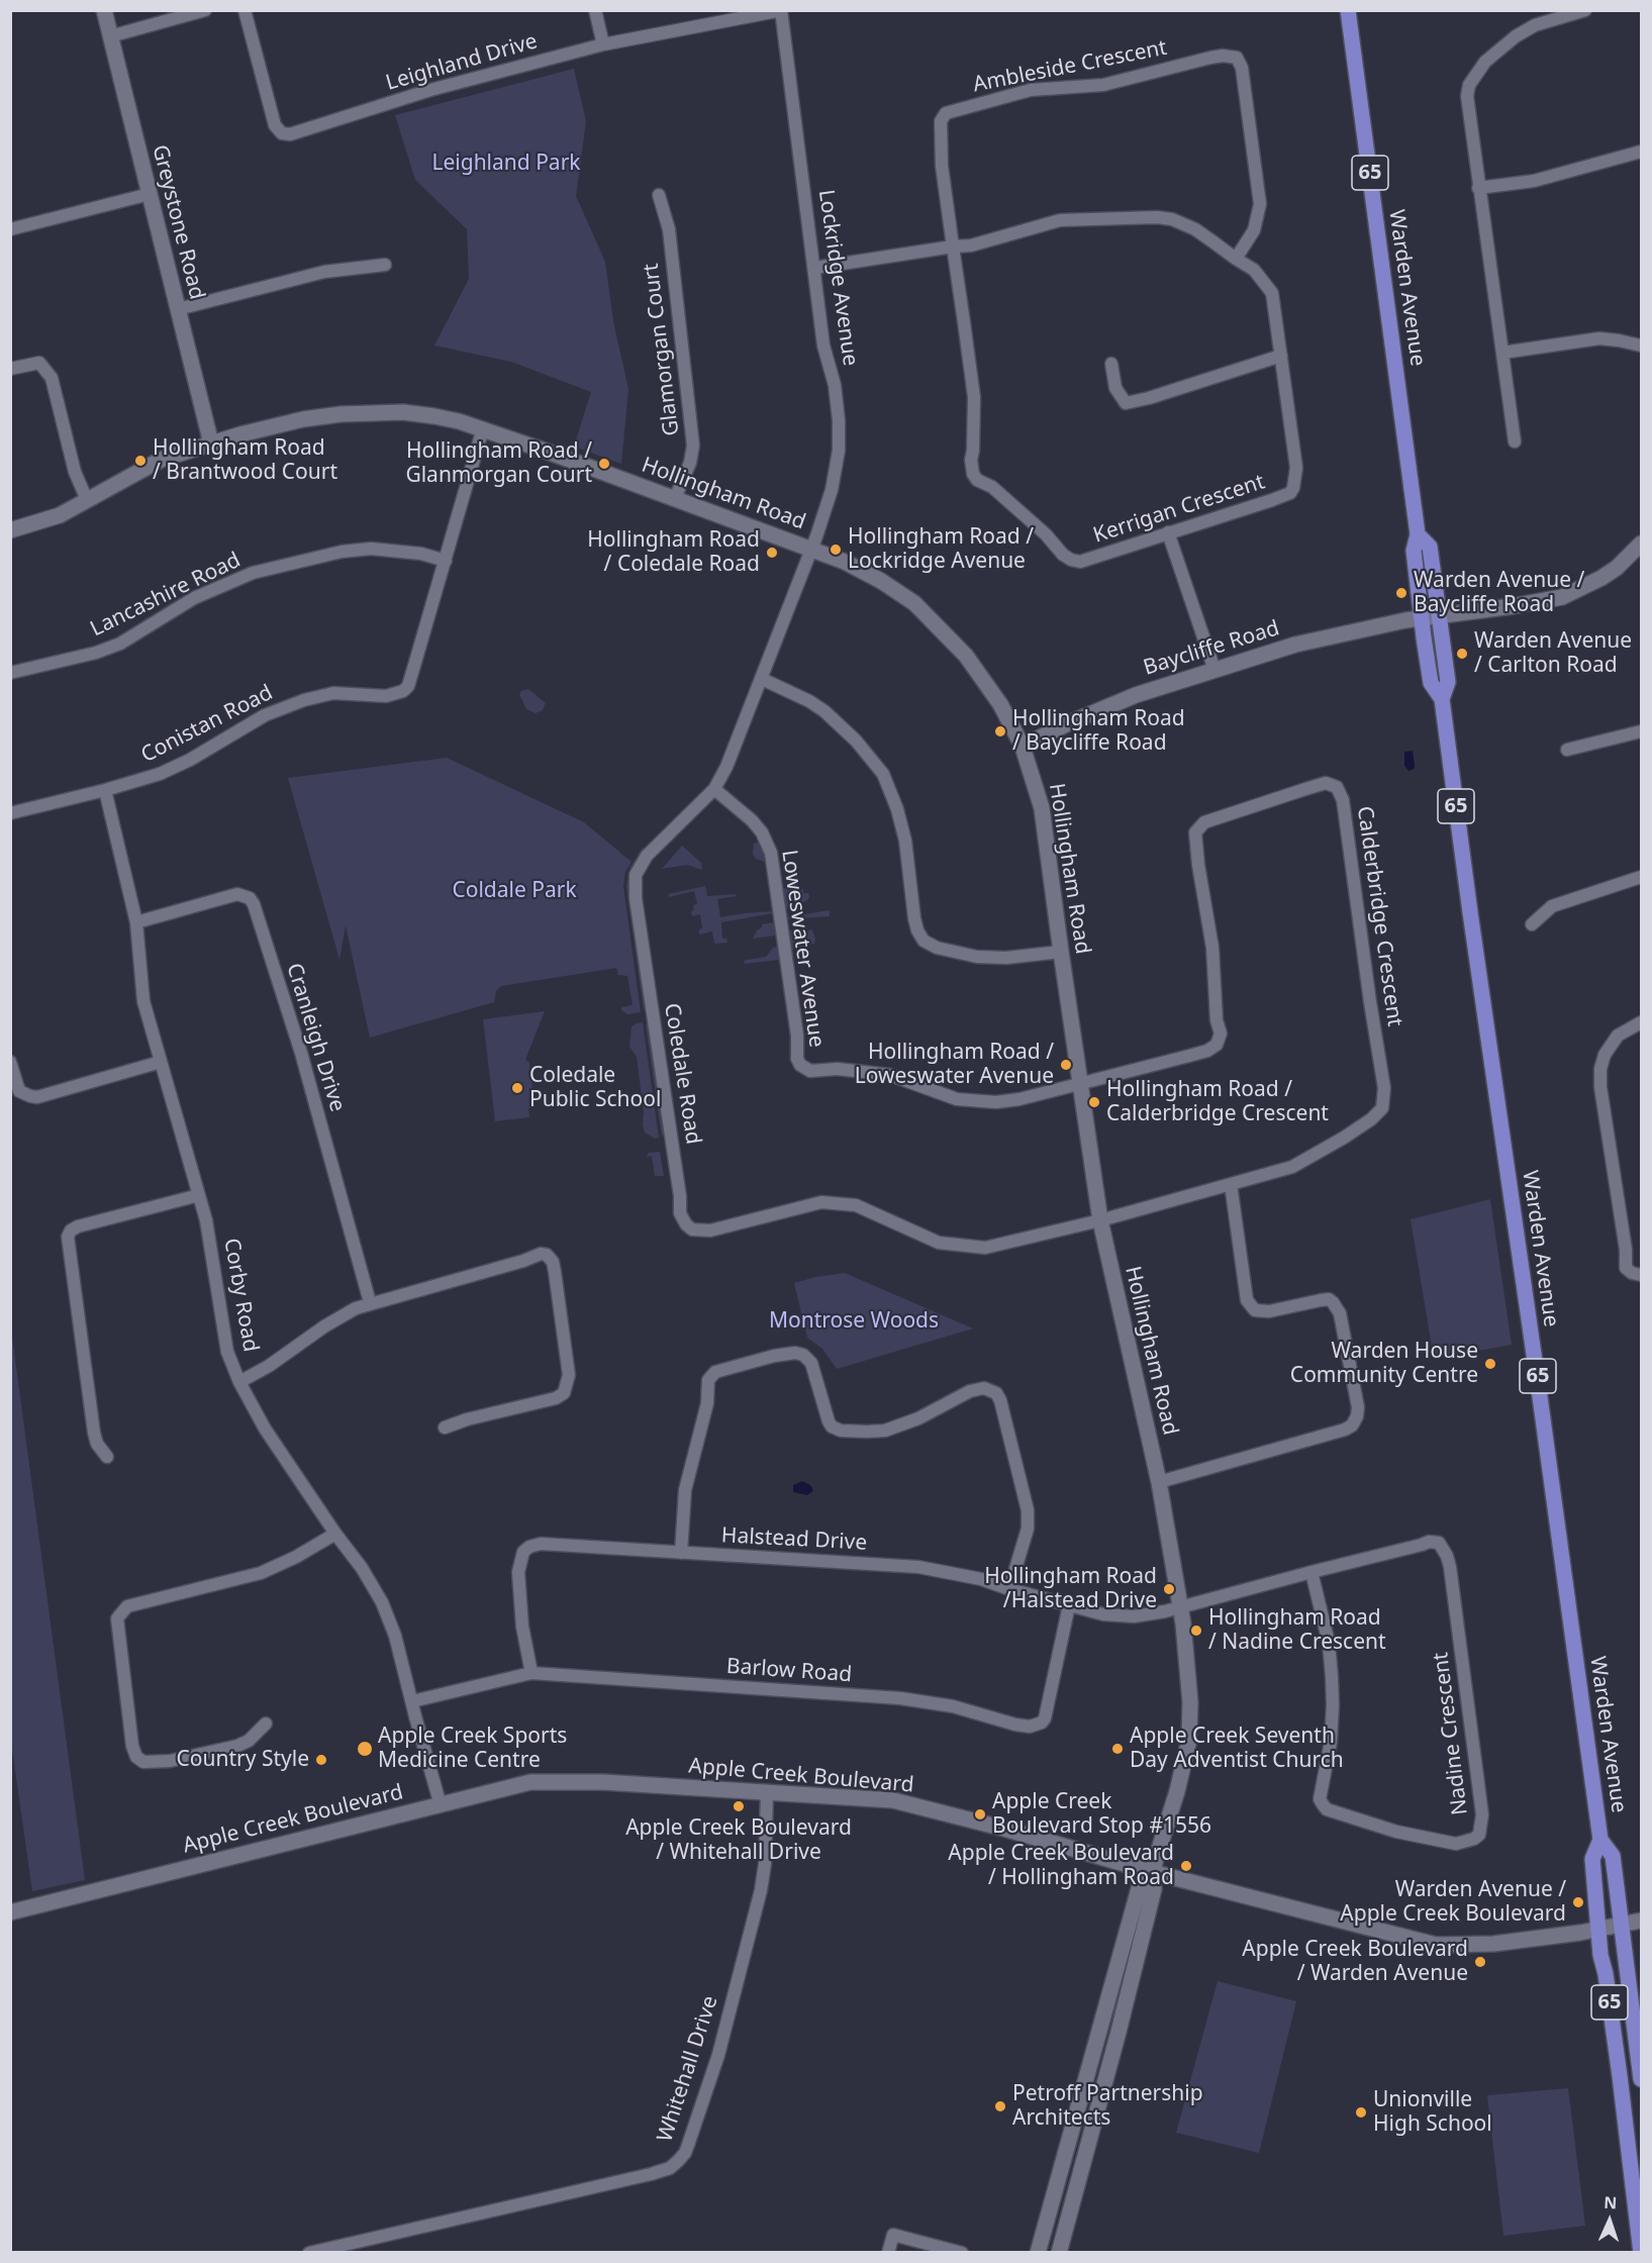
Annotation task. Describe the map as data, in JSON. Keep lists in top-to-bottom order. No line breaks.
{"streets":{"main road":["65","Warden Avenue"],"street":["Leighland Drive","Ambleside Crescent","Greystone Road","Lockridge Avenue","Glamorgan Court","Hollingham Road","Kerrigan Crescent","Lancashire Road","Baycliffe Road","Conistan Road","Calderbridge Crescent","Loweswater Avenue","Cranleigh Drive","Coledale Road","Corby Road","Halstead Drive","Barlow Road","Nadine Crescent","Apple Creek Boulevard","Whitehall Drive"]},"crossings":[["Leighland Drive","Lockridge Avenue"],["Ambleside Crescent","Kerrigan Crescent"],["Greystone Road","Hollingham Road"],["Lockridge Avenue","Hollingham Road"],["Lockridge Avenue","Kerrigan Crescent"],["Lockridge Avenue","Coledale Road"],["Warden Avenue","Baycliffe Road"],["Warden Avenue","Apple Creek Boulevard"],["Glamorgan Court","Hollingham Road"],["Hollingham Road","Baycliffe Road"],["Hollingham Road","Conistan Road"],["Hollingham Road","Calderbridge Crescent"],["Hollingham Road","Loweswater Avenue"],["Hollingham Road","Coledale Road"],["Hollingham Road","Halstead Drive"],["Hollingham Road","Nadine Crescent"],["Hollingham Road","Apple Creek Boulevard"],["Lancashire Road","Conistan Road"],["Conistan Road","Corby Road"],["Calderbridge Crescent","Loweswater Avenue"],["Calderbridge Crescent","Coledale Road"],["Loweswater Avenue","Coledale Road"],["Cranleigh Drive","Corby Road"],["Corby Road","Barlow Road"],["Corby Road","Apple Creek Boulevard"],["Halstead Drive","Barlow Road"],["Halstead Drive","Nadine Crescent"],["Apple Creek Boulevard","Whitehall Drive"]],"parks":["Leighland Park","Coldale Park","Montrose Woods"],"places":["Hollingham Road / Brantwood Court","Hollingham Road / Glanmorgan Court","Hollingham Road / Lockridge Avenue","Hollingham Road / Coledale Road","Warden Avenue / Baycliffe Road","Warden Avenue / Carlton Road","Hollingham Road / Baycliffe Road","Hollingham Road / Loweswater Avenue","Coledale Public School","Hollingham Road / Calderbridge Crescent","Warden House Community Centre","Hollingham Road /Halstead Drive","Hollingham Road / Nadine Crescent","Apple Creek Sports Medicine Centre","Apple Creek Seventh Day Adventist Church","Country Style","Apple Creek Boulevard / Whitehall Drive","Apple Creek Boulevard Stop #1556","Apple Creek Boulevard / Hollingham Road","Warden Avenue / Apple Creek Boulevard","Apple Creek Boulevard / Warden Avenue","Petroff Partnership Architects","Unionville High School"],"north":"top"}
